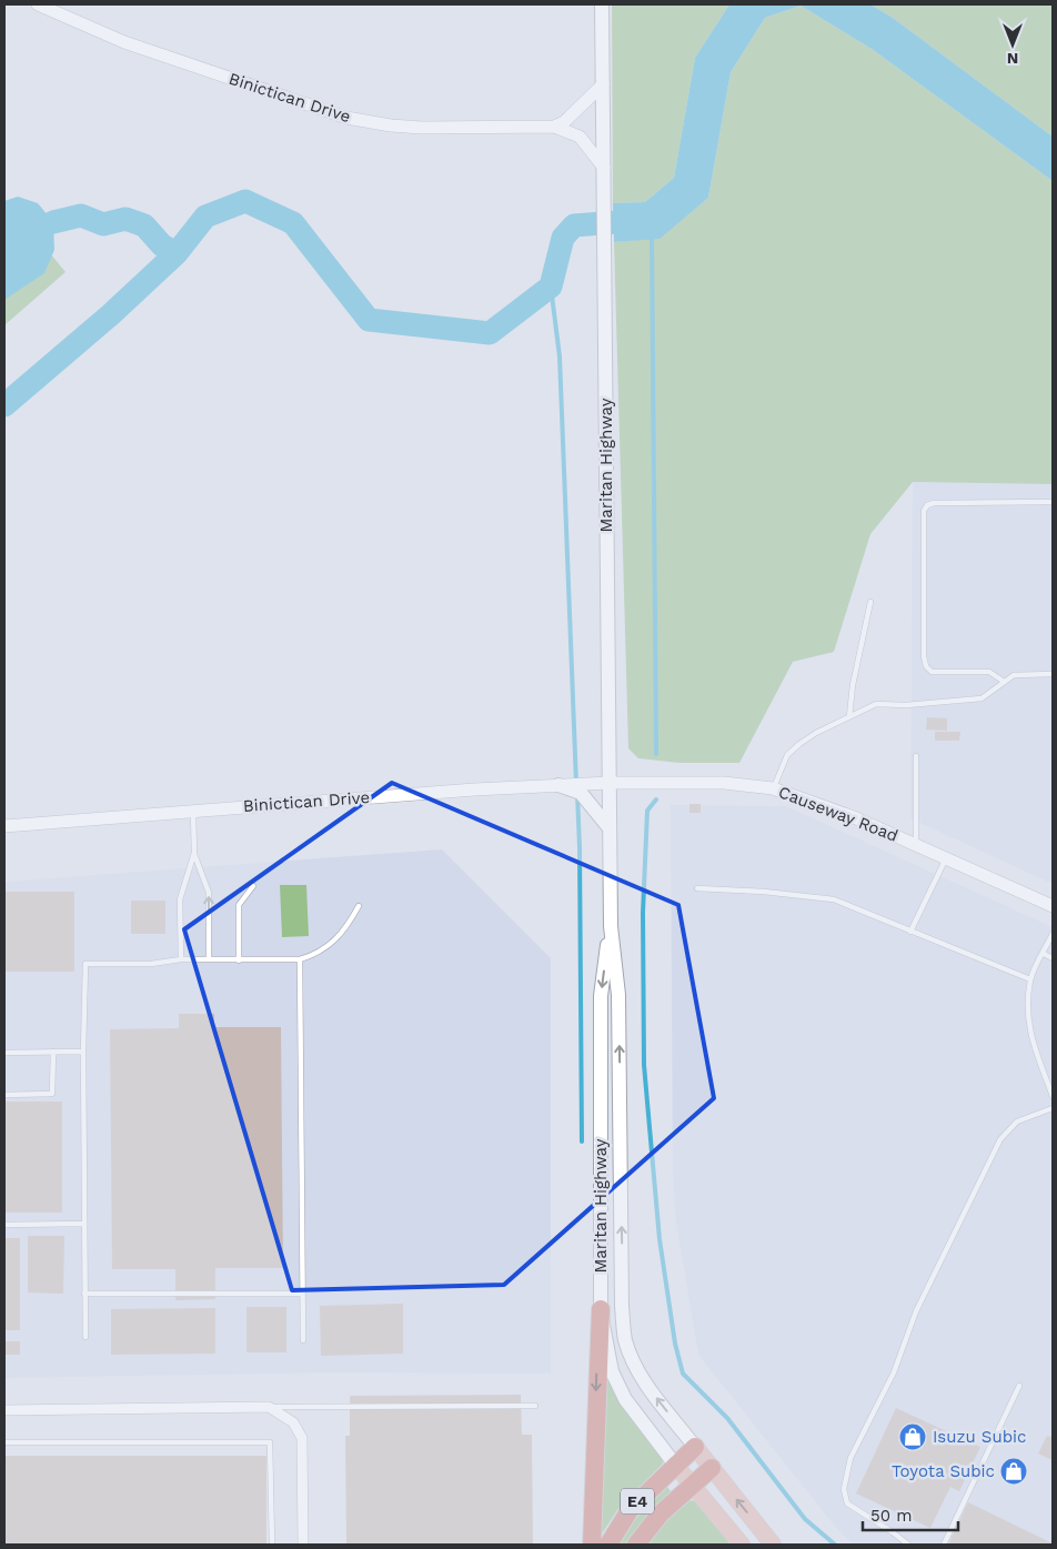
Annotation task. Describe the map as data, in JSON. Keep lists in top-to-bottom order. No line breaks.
{"streets":{"highway":["E4"],"main road":["Maritan Highway"],"street":["Binictican Drive","Causeway Road"]},"crossings":[["Binictican Drive","Maritan Highway"],["Binictican Drive","Causeway Road"],["Maritan Highway","Causeway Road"],["Maritan Highway","E4"]],"places":{"shop":["Isuzu Subic","Toyota Subic"]},"scale_bar":"50 m","north":"bottom"}
